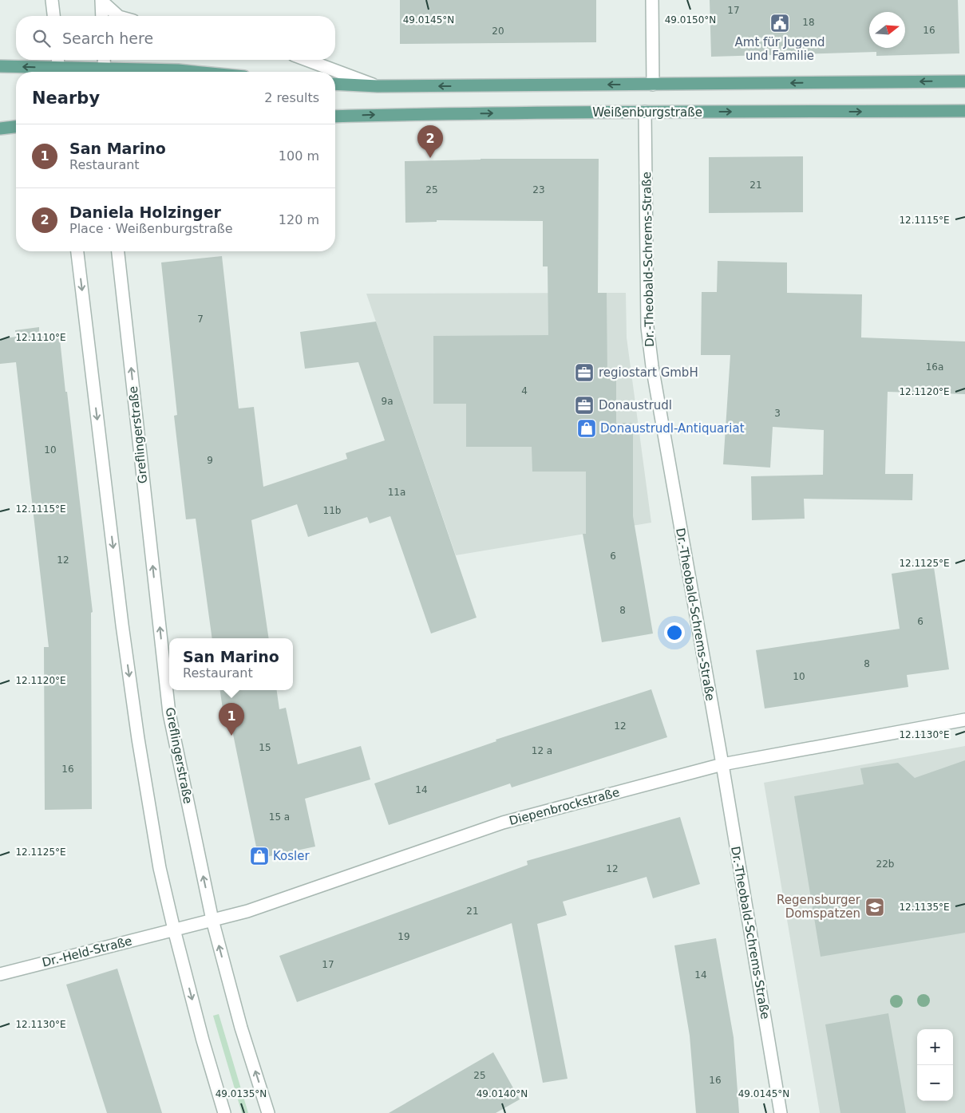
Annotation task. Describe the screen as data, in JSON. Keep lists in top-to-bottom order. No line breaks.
{"streets":{"main road":["Weißenburgstraße"],"street":["Dr.-Theobald-Schrems-Straße","Greflingerstraße","Diepenbrockstraße","Dr.-Held-Straße"]},"crossings":[["Weißenburgstraße","Dr.-Theobald-Schrems-Straße"],["Dr.-Theobald-Schrems-Straße","Diepenbrockstraße"],["Greflingerstraße","Diepenbrockstraße"],["Diepenbrockstraße","Dr.-Held-Straße"]],"places":{"public building":["Amt für Jugend und Familie"],"office":["regiostart GmbH","Donaustrudl"],"shop":["Donaustrudl-Antiquariat","Kosler"],"school or university":["Regensburger Domspatzen"]},"house_numbers":["17","18","16","20","21","25","23","7","16a","4","9a","3","10","9","11a","11b","6","12","8","6","8","10","12","15","12 a","16","14","15 a","22b","12","21","19","17","14","25","16"],"north":"right","page":{"search":"Search here","heading":["Nearby","2 results"],"list":[{"mark":"1","name":"San Marino","note":"Restaurant","value":"100 m"},{"mark":"2","name":"Daniela Holzinger","note":"Place · Weißenburgstraße","value":"120 m"}],"pins":["2","1"],"popup":["San Marino","Restaurant"],"map_buttons":["+","−"]},"coordinates":["49.0145°N","49.0150°N","12.1115°E","12.1110°E","12.1120°E","12.1125°E","12.1130°E","12.1135°E","49.0135°N","49.0140°N"]}
